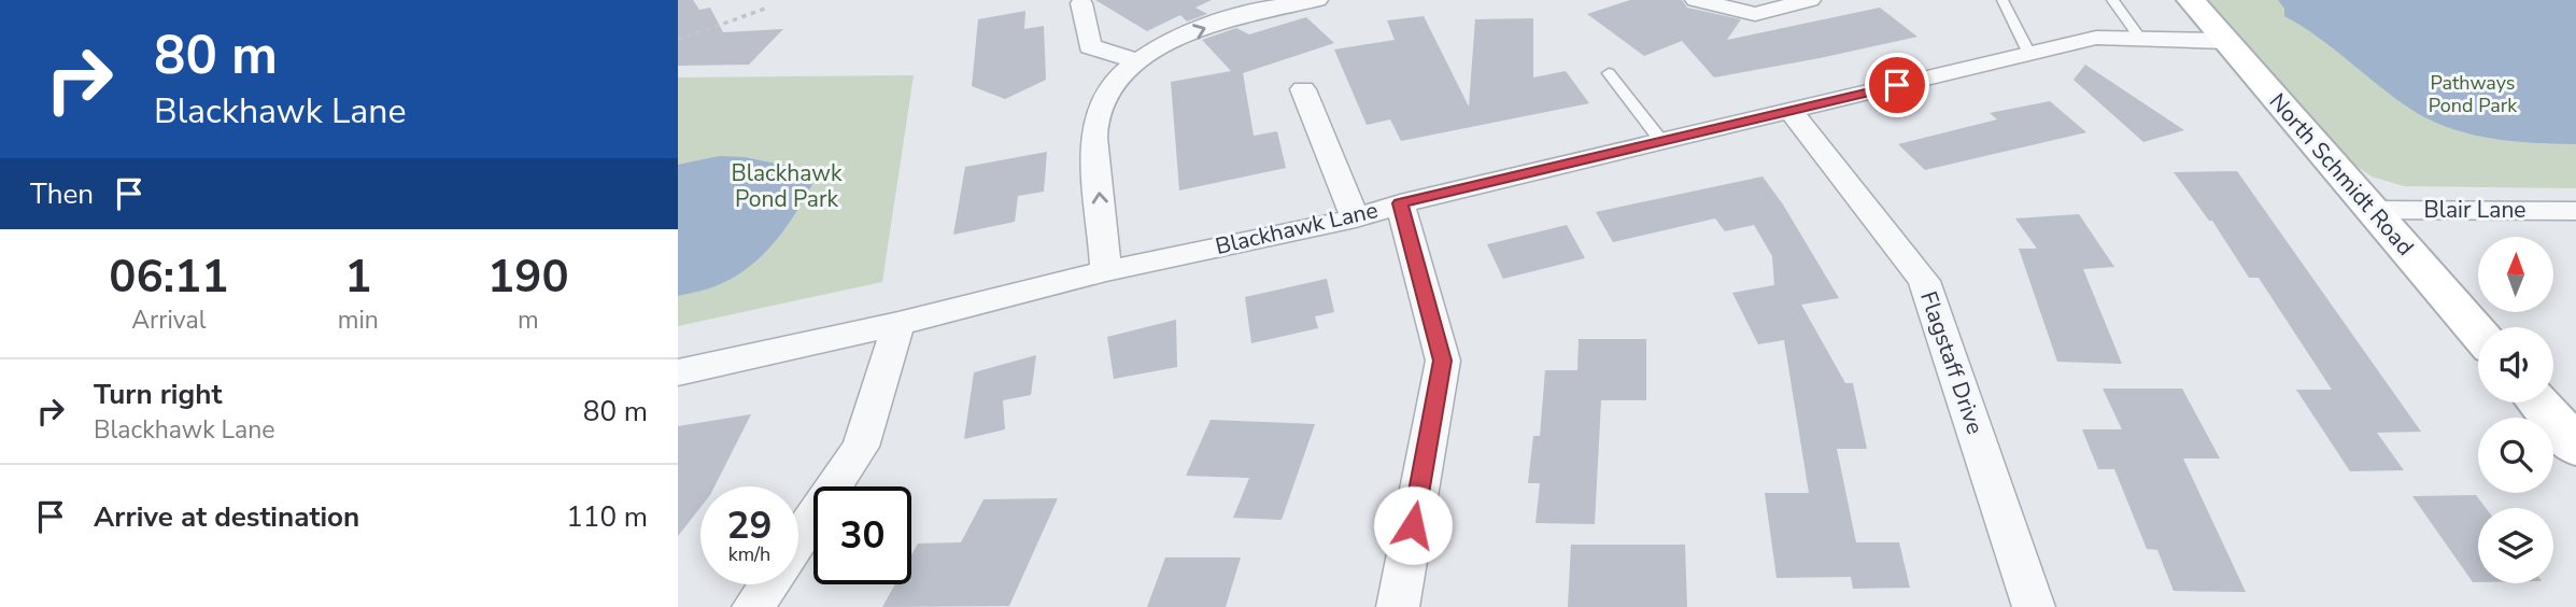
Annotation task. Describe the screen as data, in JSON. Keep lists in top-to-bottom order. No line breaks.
{"streets":{"street":["North Schmidt Road","Blair Lane","Blackhawk Lane","Flagstaff Drive"]},"crossings":[["North Schmidt Road","Blair Lane"],["North Schmidt Road","Blackhawk Lane"],["Blackhawk Lane","Flagstaff Drive"]],"parks":["Pathways Pond Park","Blackhawk Pond Park"],"north":"top","page":{"turn":["80 m","Blackhawk Lane"],"then":"Then","eta":["06:11","Arrival","1","min","190","m"],"list":[{"name":"Turn right","note":"Blackhawk Lane","value":"80 m"},{"name":"Arrive at destination","value":"110 m"}],"speed":"29 km/h","limit":"30"}}
